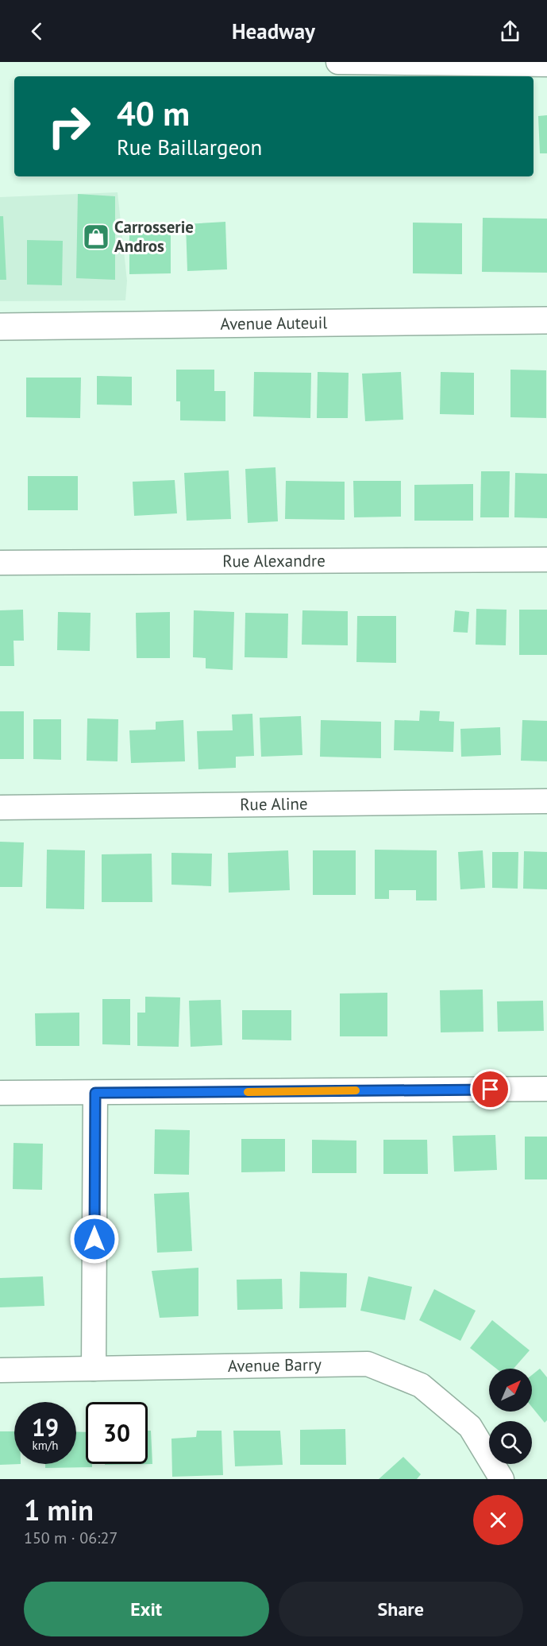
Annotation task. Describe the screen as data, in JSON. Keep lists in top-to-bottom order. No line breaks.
{"streets":{"street":["Avenue Auteuil","Rue Alexandre","Rue Aline","Avenue Barry"]},"places":{"shop":["Carrosserie Andros"]},"north":"top right","page":{"header":"Headway","turn":["40 m","Rue Baillargeon"],"speed":"19 km/h","limit":"30","heading":["1 min","150 m · 06:27"],"buttons":["Exit","Share"]}}
